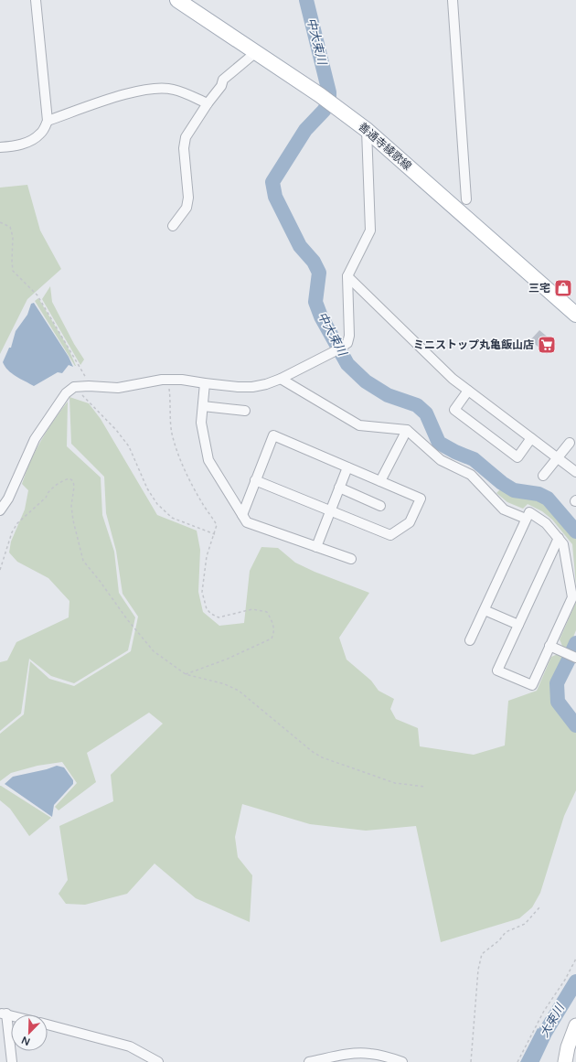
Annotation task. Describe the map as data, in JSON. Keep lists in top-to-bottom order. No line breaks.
{"streets":{"main road":["善通寺綾歌線"]},"water":["中大束川","大束川"],"places":{"shop":["三宅"],"supermarket":["ミニストップ丸亀飯山店"]},"north":"bottom left"}
